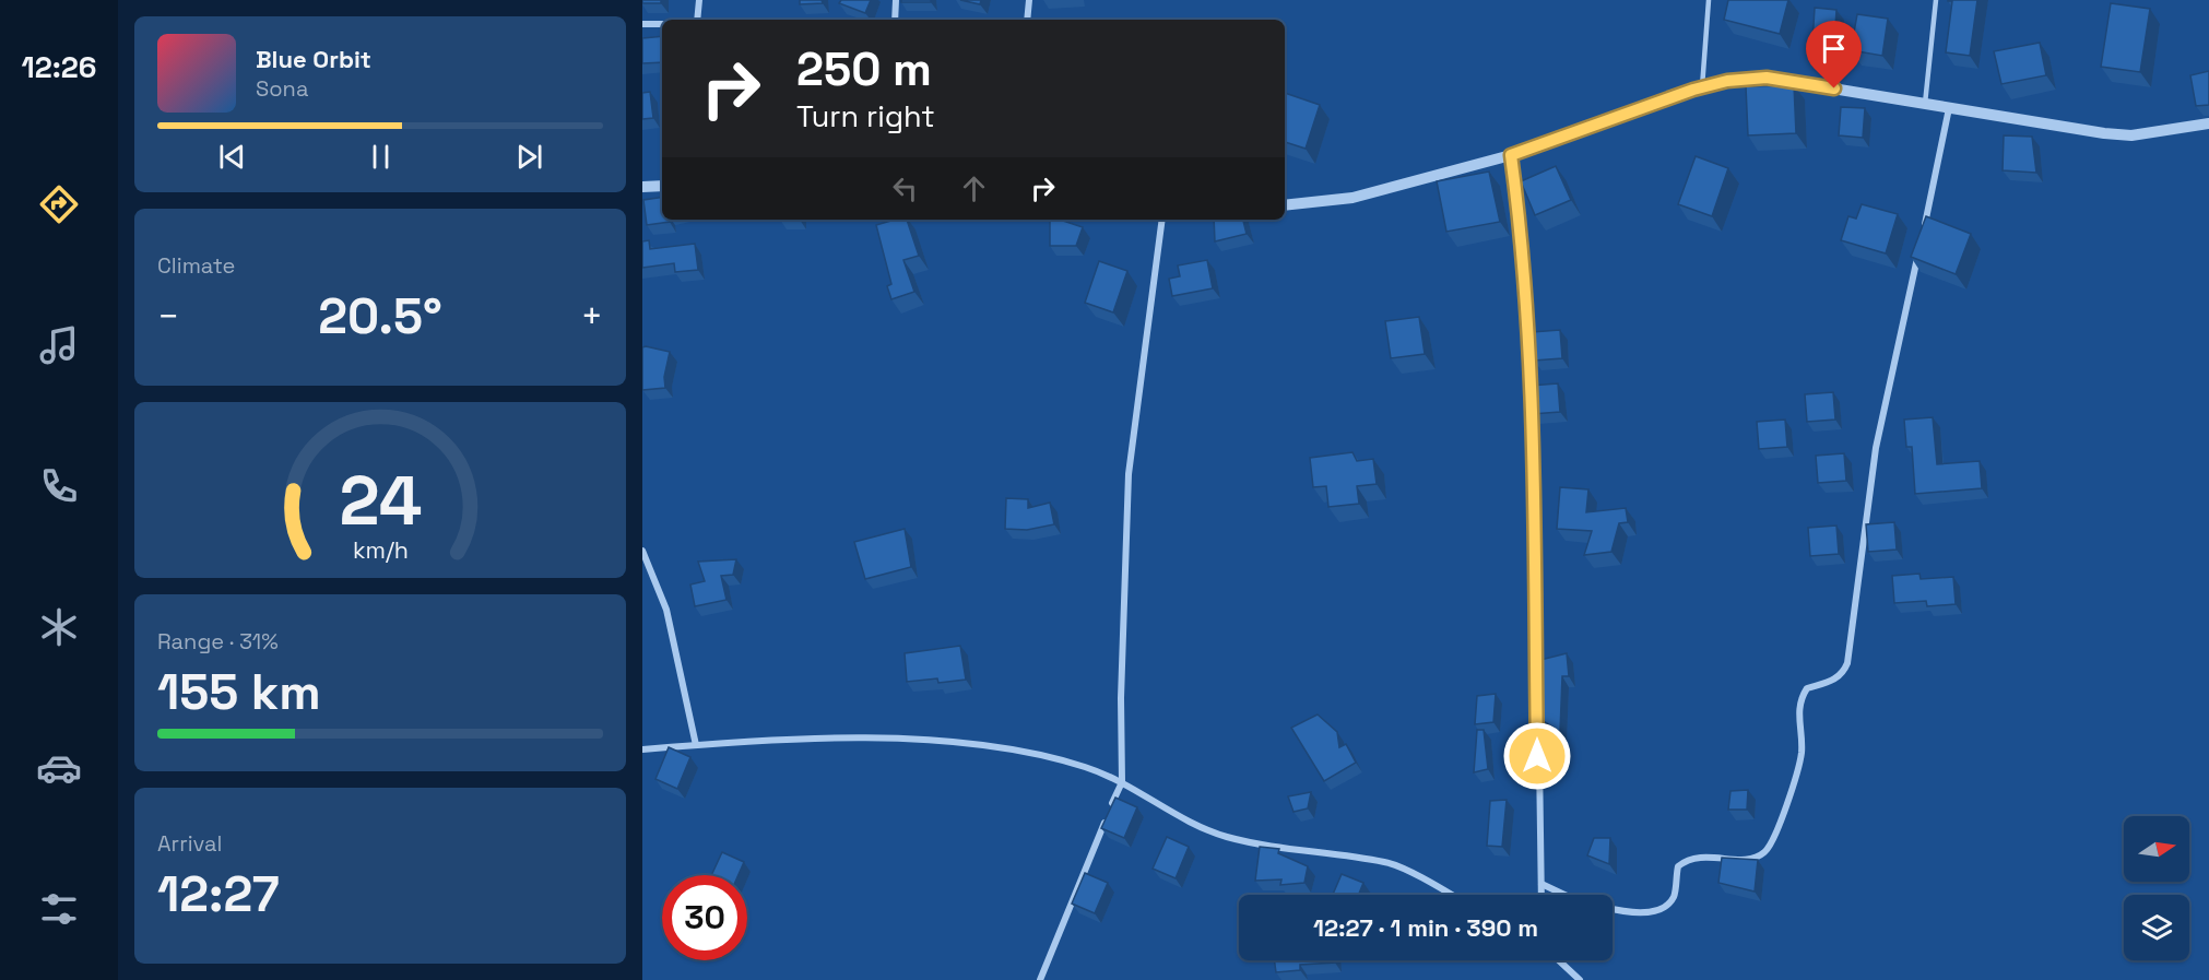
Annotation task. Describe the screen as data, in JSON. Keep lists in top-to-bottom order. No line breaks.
{"north":"right","page":{"tabs":"12:26","turn":["250 m","Turn right"],"song":["Blue Orbit","Sona"],"tile":["Climate",["Range · 31%","155 km"],["Arrival","12:27"]],"heat":["−","20.5°","+"],"limit":"30","trip":"12:27 · 1 min · 390 m","gauge":["24","km/h"]}}
